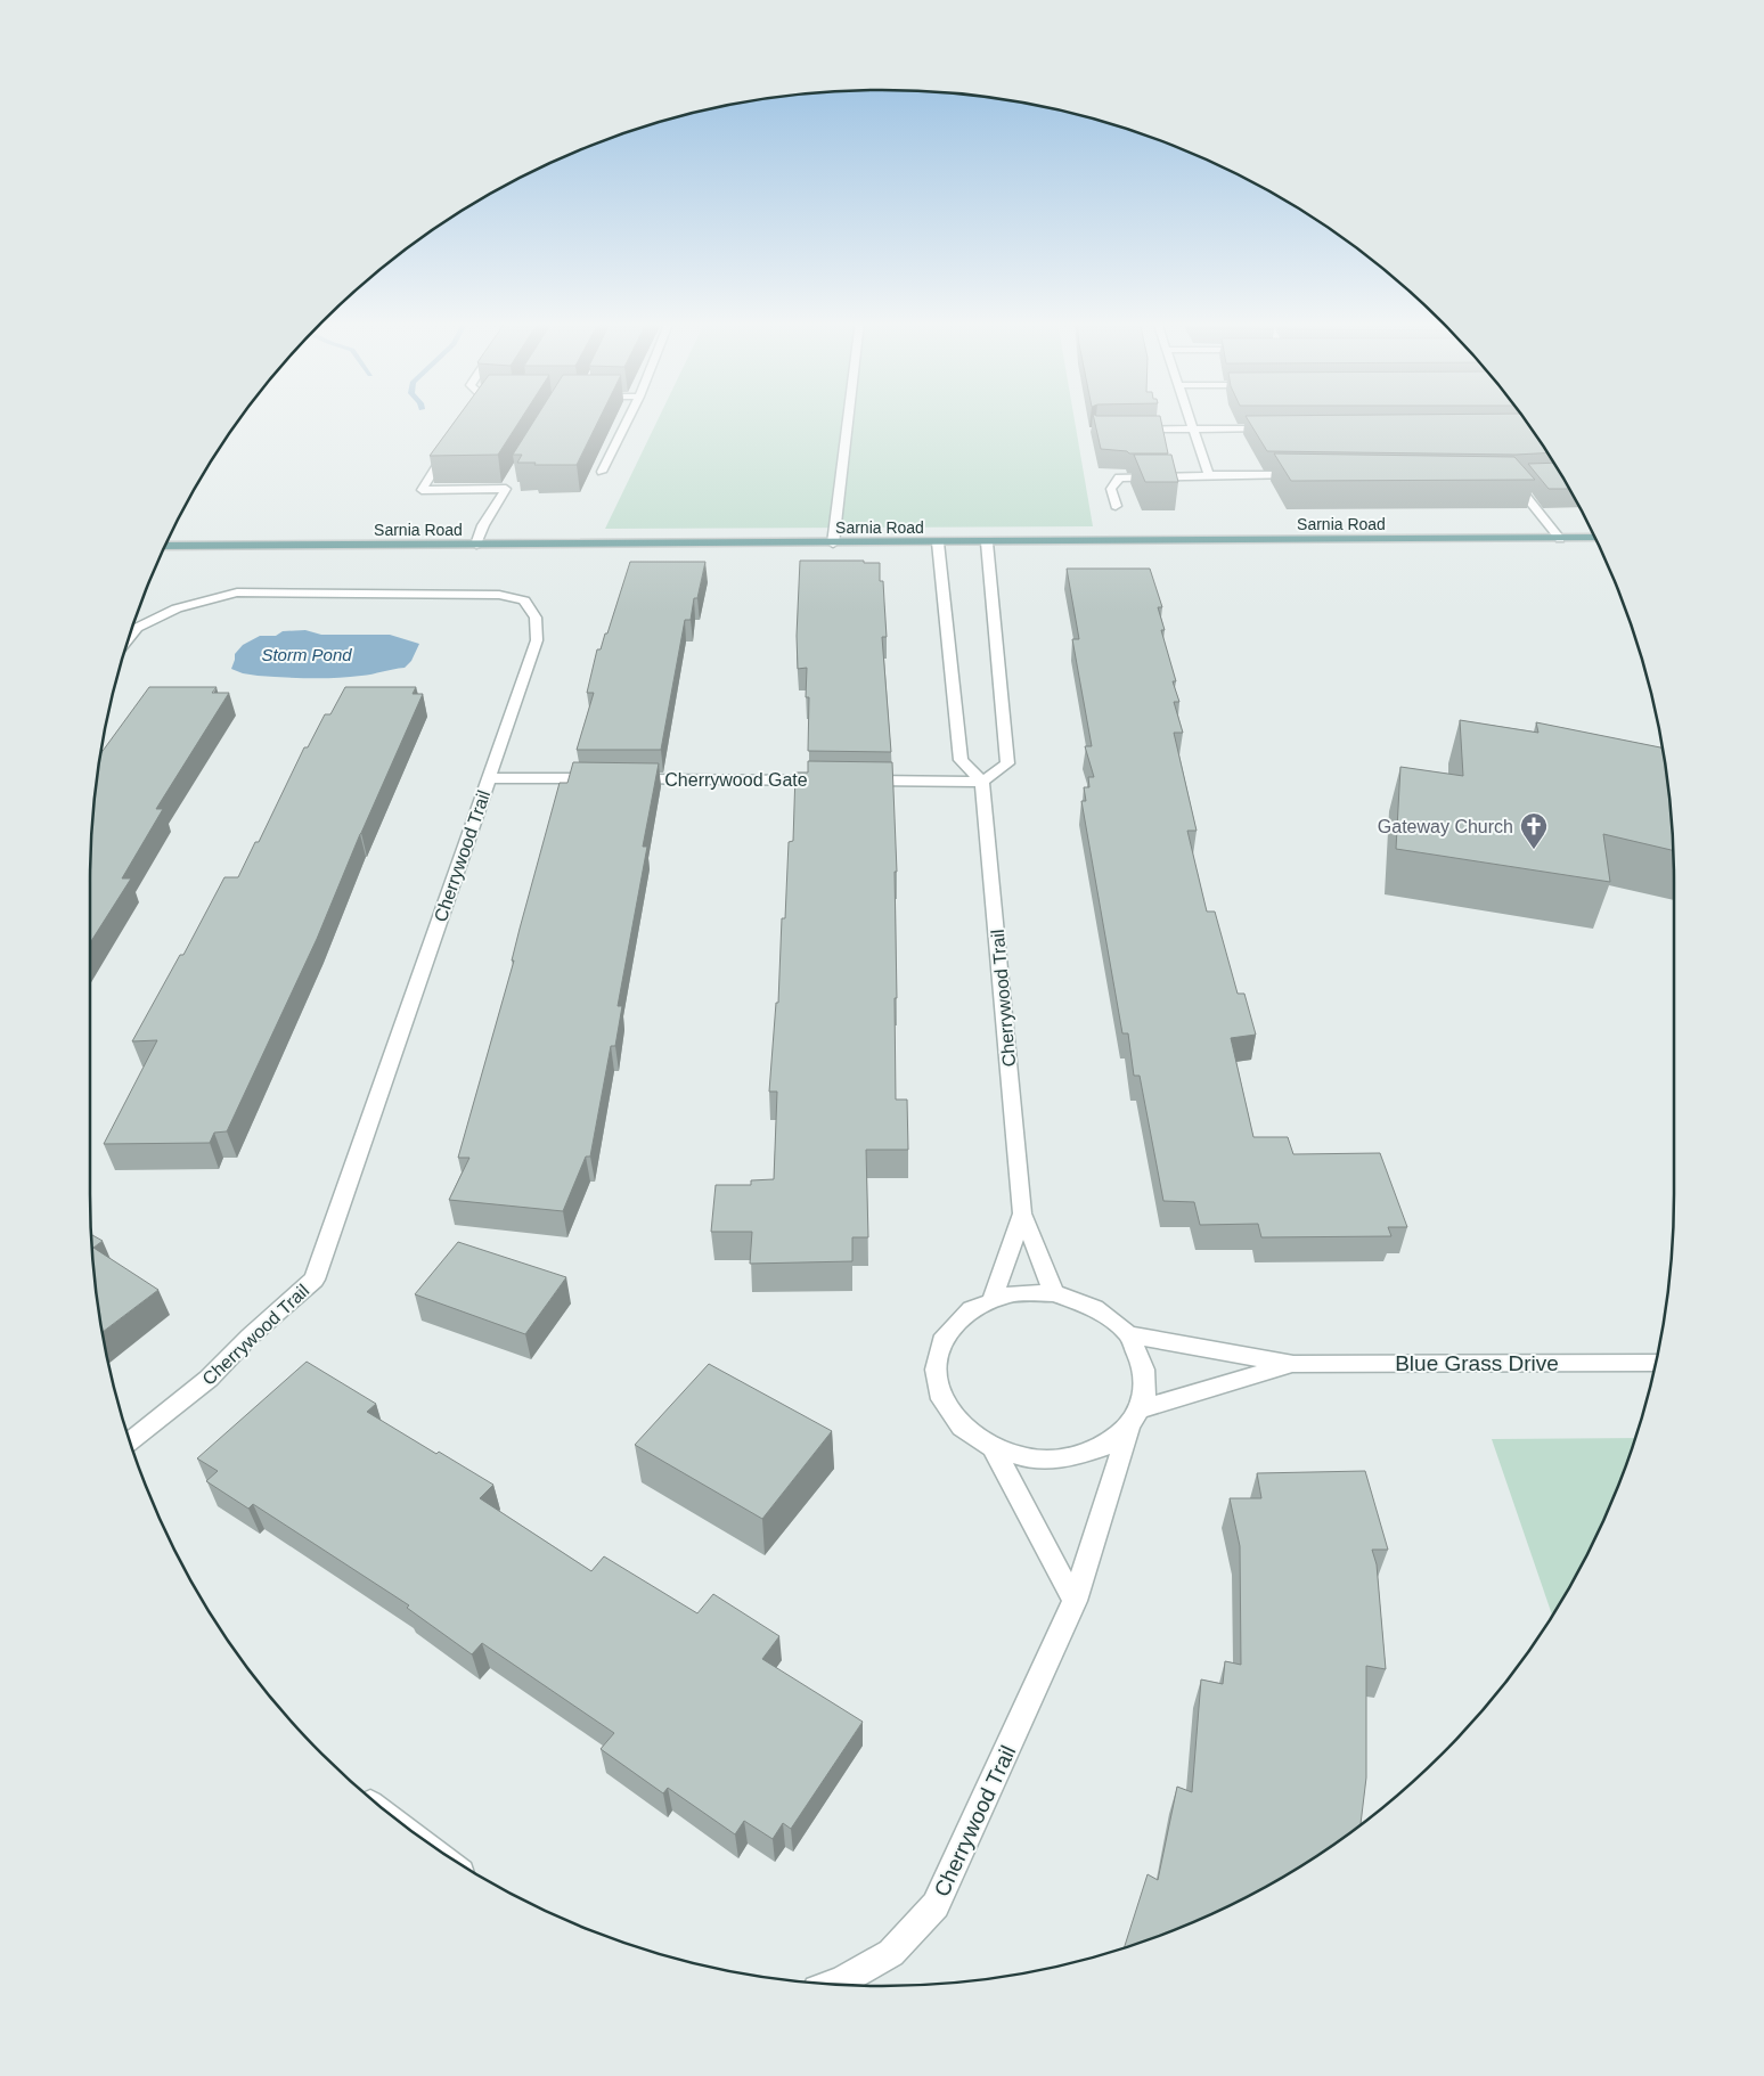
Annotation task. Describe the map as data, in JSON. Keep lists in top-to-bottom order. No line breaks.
{"streets":{"main road":["Sarnia Road"],"street":["Cherrywood Gate","Cherrywood Trail","Blue Grass Drive"]},"crossings":[["Cherrywood Trail","Blue Grass Drive"]],"water":["Storm Pond"],"places":{"church":["Gateway Church"]}}
